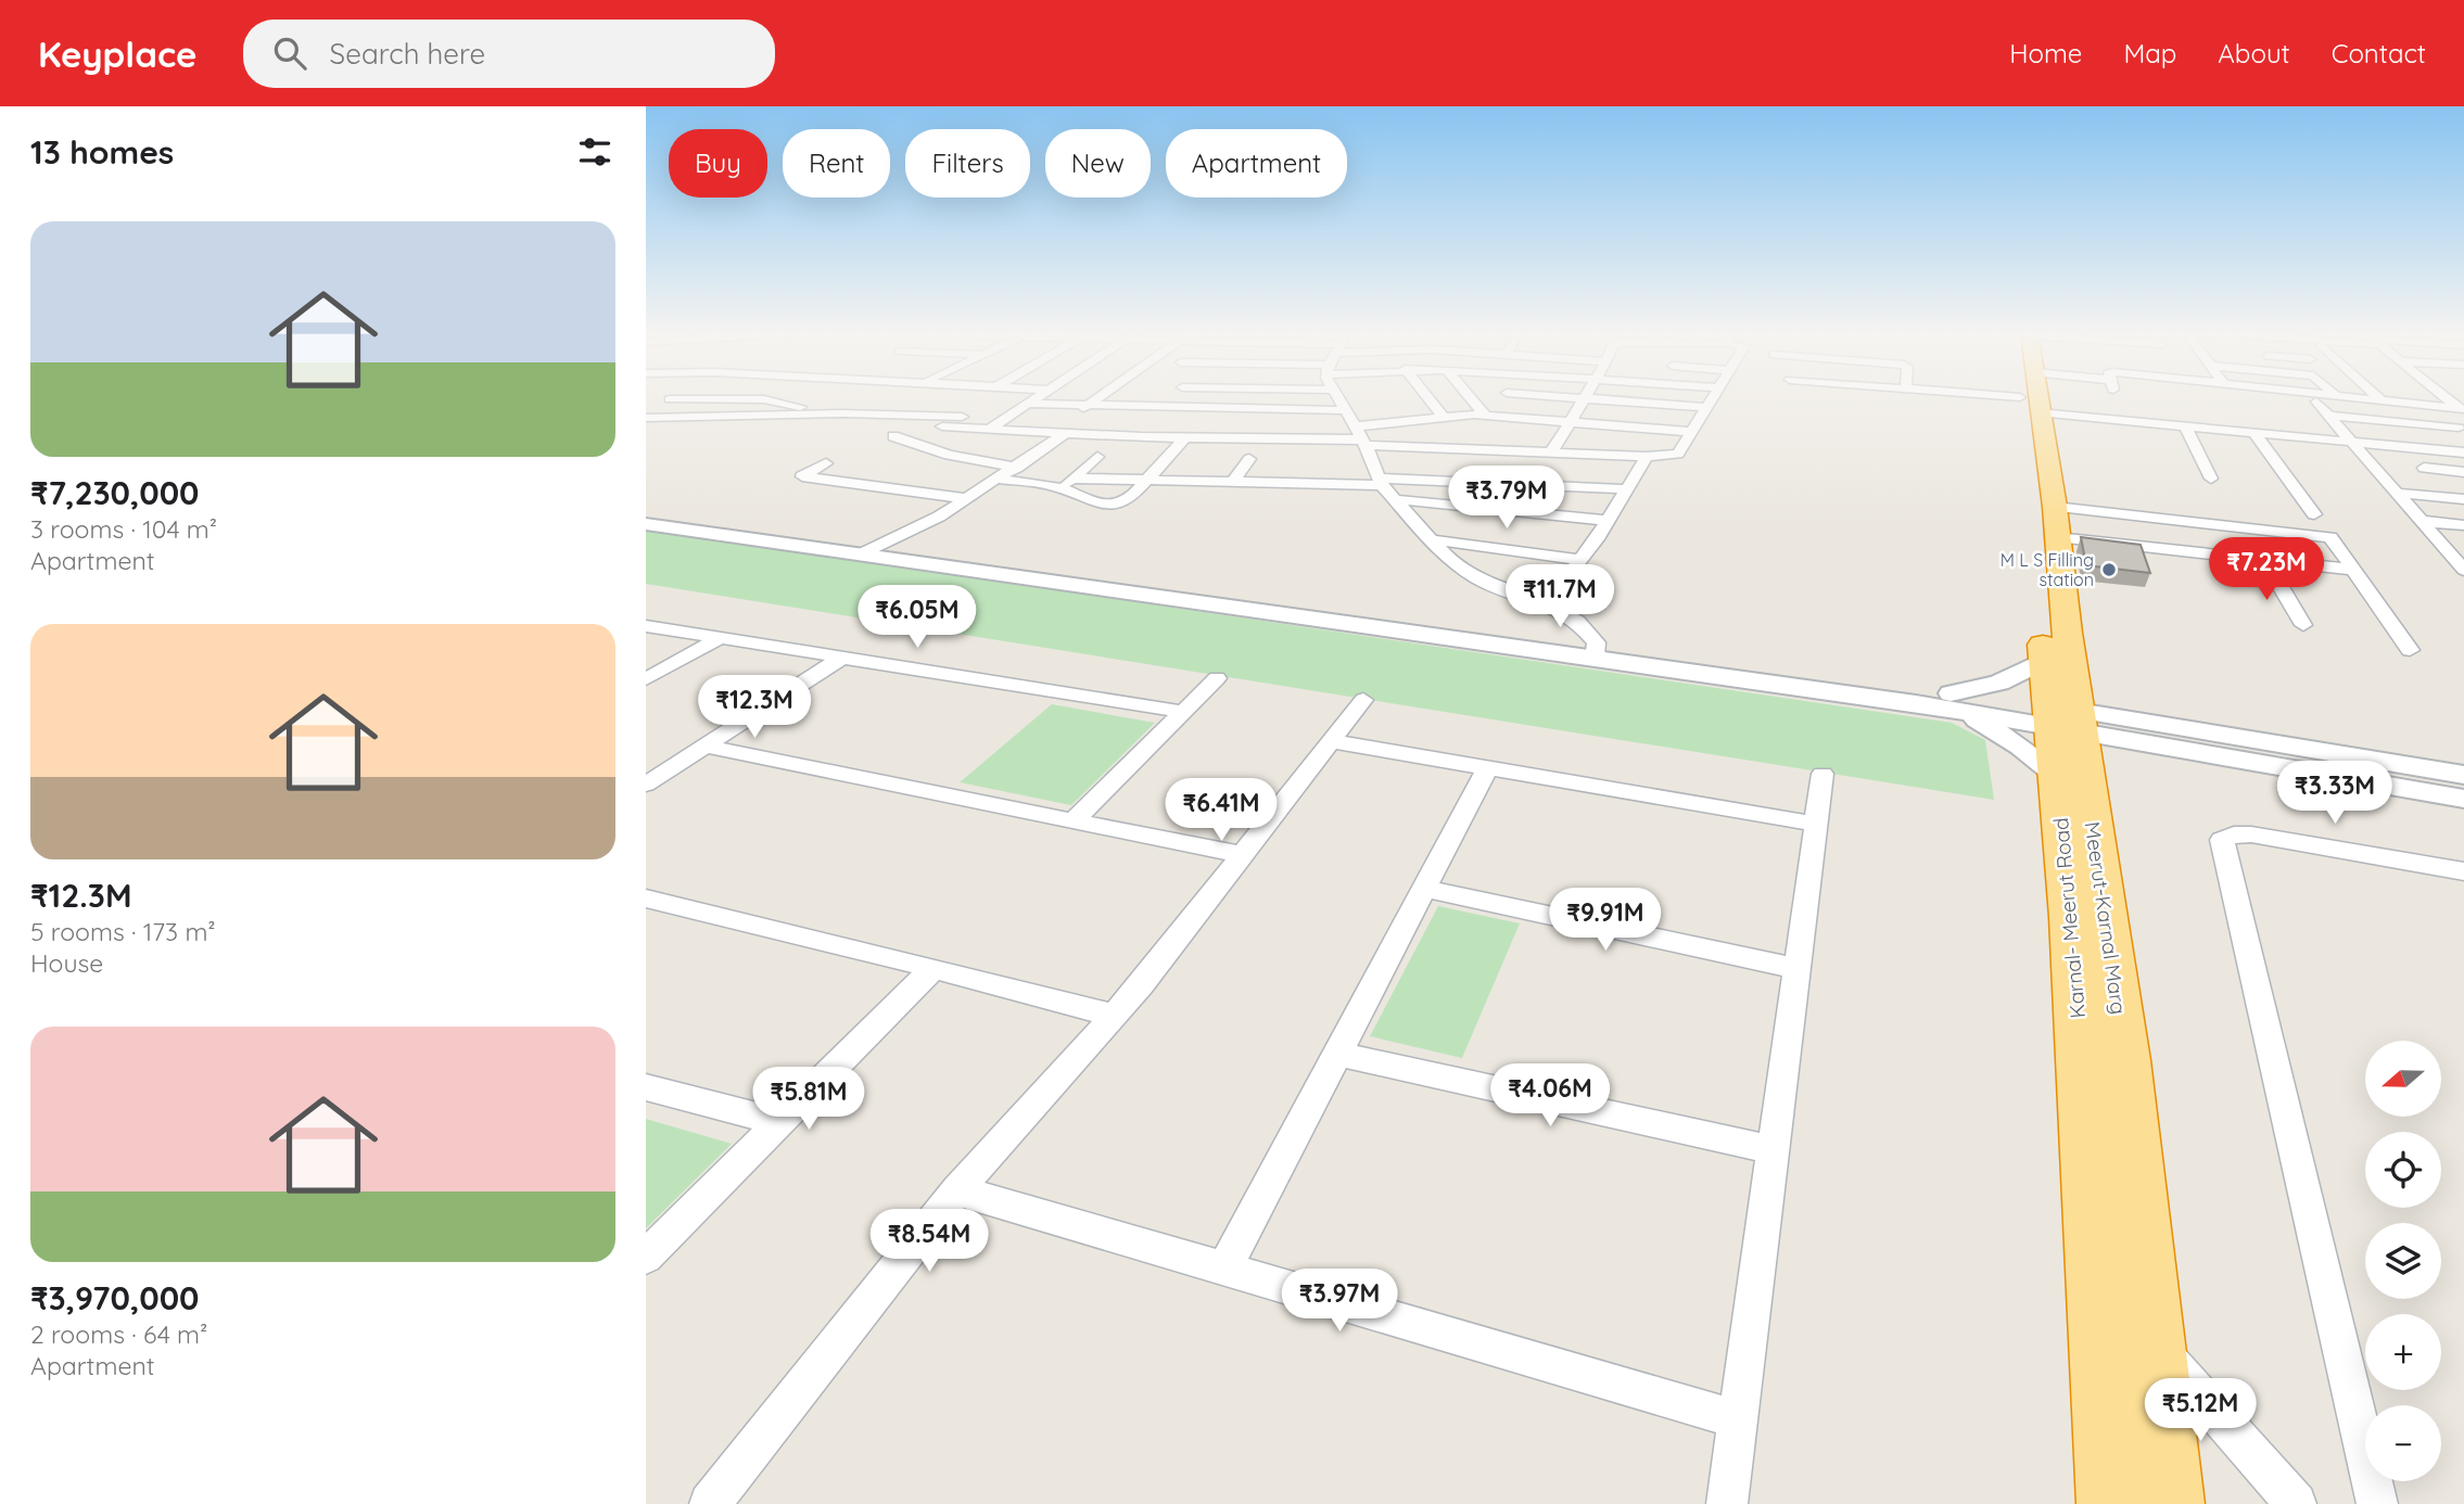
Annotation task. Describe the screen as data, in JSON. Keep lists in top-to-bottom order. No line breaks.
{"streets":{"highway":["Karnal- Meerut Road","Meerut-Karnal Marg"]},"crossings":[["Karnal- Meerut Road","Meerut-Karnal Marg"]],"places":["M L S Filling station"],"north":"left","page":{"header":"Keyplace","search":"Search here","nav":["Home","Map","About","Contact"],"heading":"13 homes","chip":["Buy","Rent","Filters","New","Apartment"],"list":[{"name":"₹7,230,000","note":"3 rooms · 104 m² · Apartment"},{"name":"₹12.3M","note":"5 rooms · 173 m² · House"},{"name":"₹3,970,000","note":"2 rooms · 64 m² · Apartment"}],"price":["₹3.79M","₹7.23M","₹11.7M","₹6.05M","₹12.3M","₹3.33M","₹6.41M","₹9.91M","₹4.06M","₹5.81M","₹8.54M","₹3.97M","₹5.12M"],"map_buttons":["+","−"]}}
